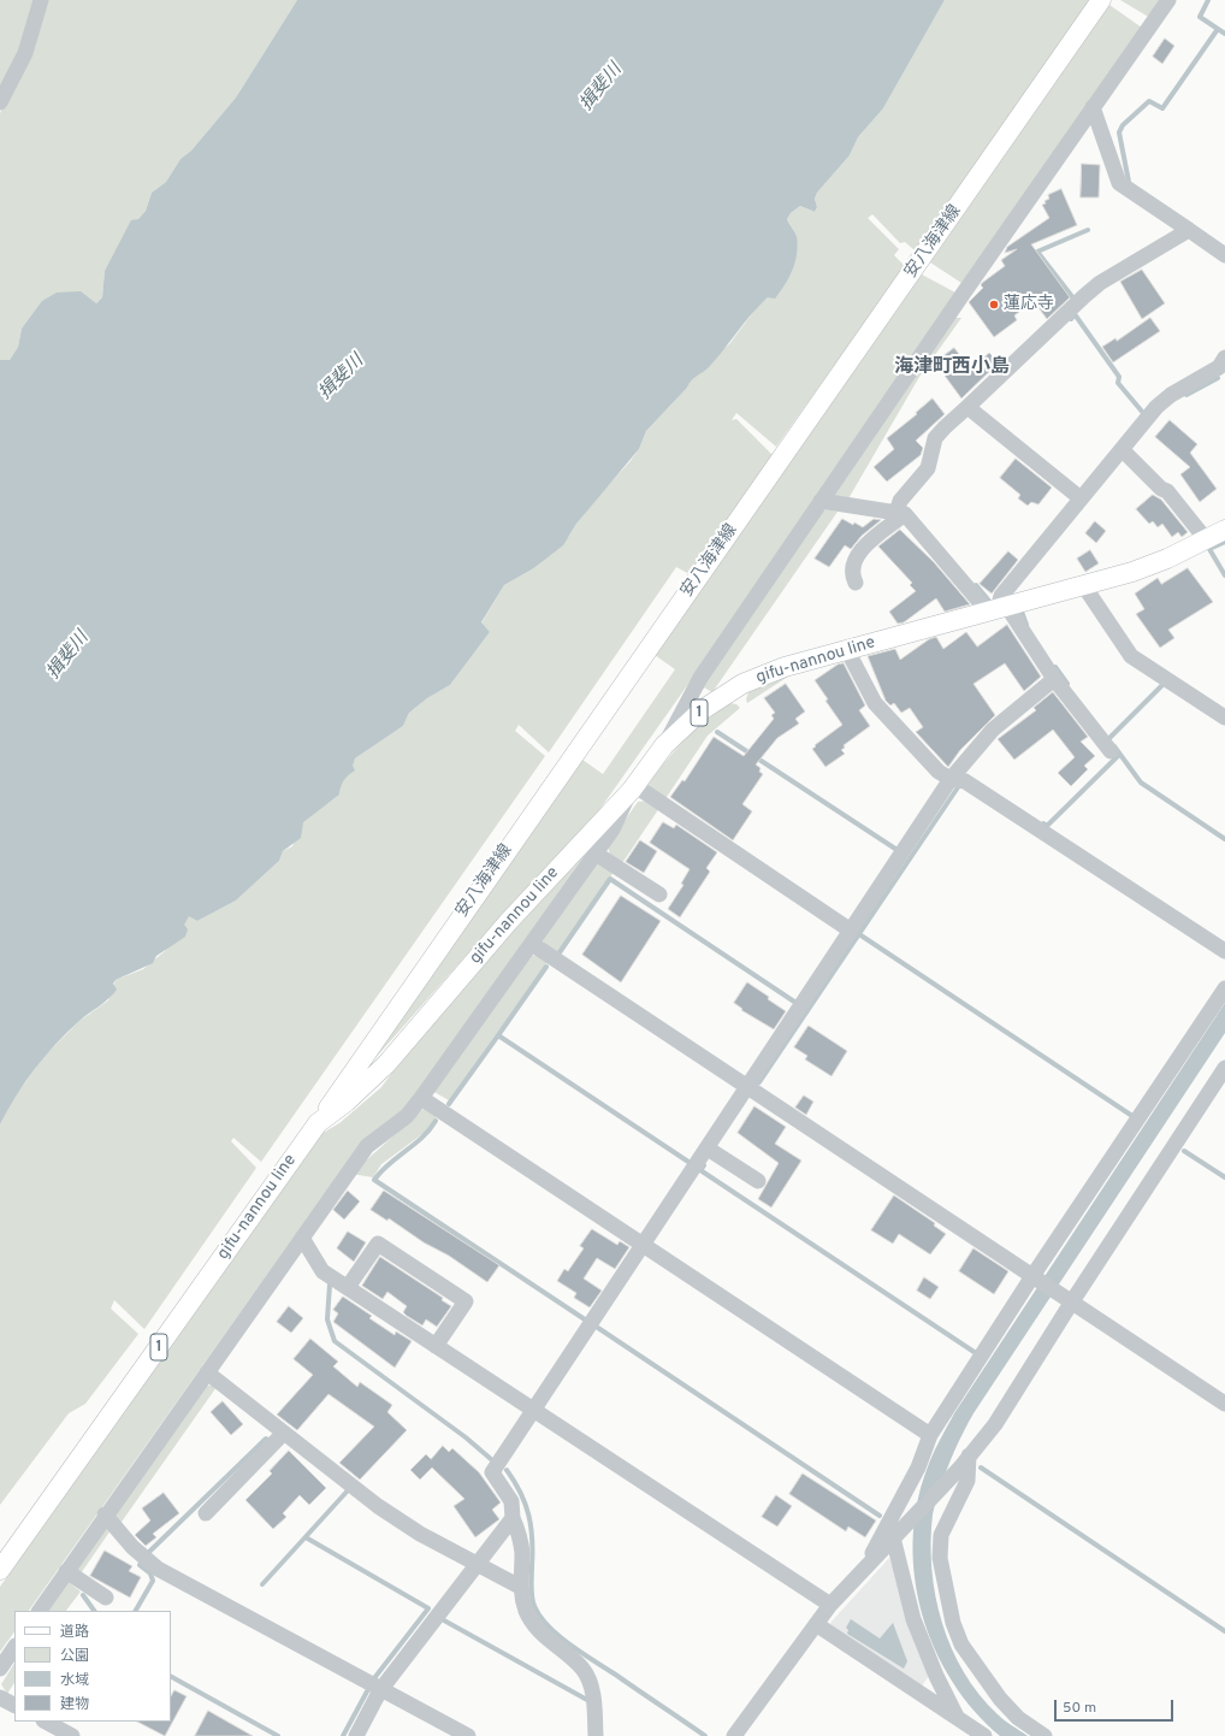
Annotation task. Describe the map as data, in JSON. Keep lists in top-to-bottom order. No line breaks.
{"streets":{"main road":["安八海津線","gifu-nannou line","1"]},"crossings":[["安八海津線","gifu-nannou line"]],"districts":["海津町西小島"],"water":["揖斐川"],"places":["蓮応寺"],"legend":["道路","公園","水域","建物"],"scale_bar":"50 m"}
